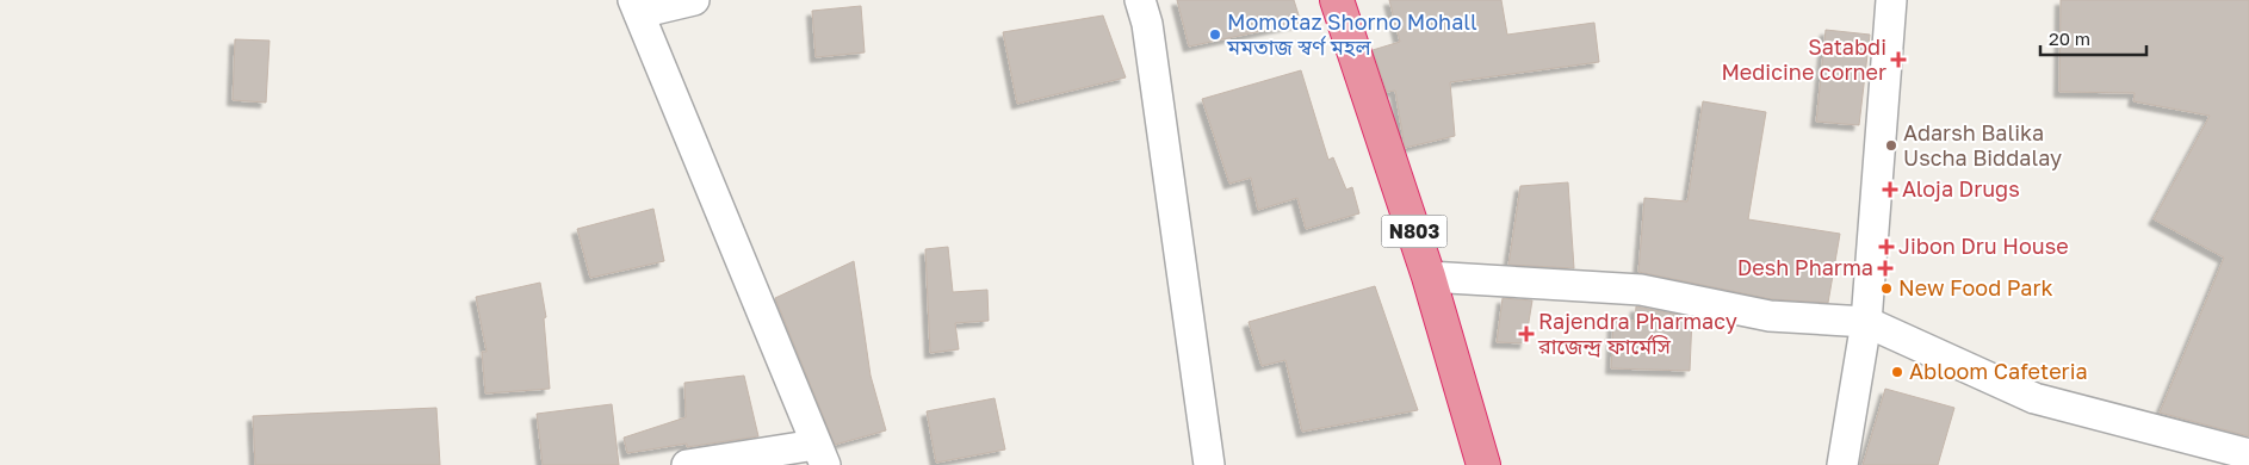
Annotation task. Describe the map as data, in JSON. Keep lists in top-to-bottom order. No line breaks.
{"streets":{"highway":["N803"]},"places":{"other":["Momotaz Shorno Mohall মমতাজ স্বর্ণ মহল","Adarsh Balika Uscha Biddalay","New Food Park","Abloom Cafeteria"],"health":["Satabdi Medicine corner","Aloja Drugs","Jibon Dru House","Desh Pharma","Rajendra Pharmacy রাজেন্দ্র ফার্মেসি"]},"scale_bar":"20 m"}
